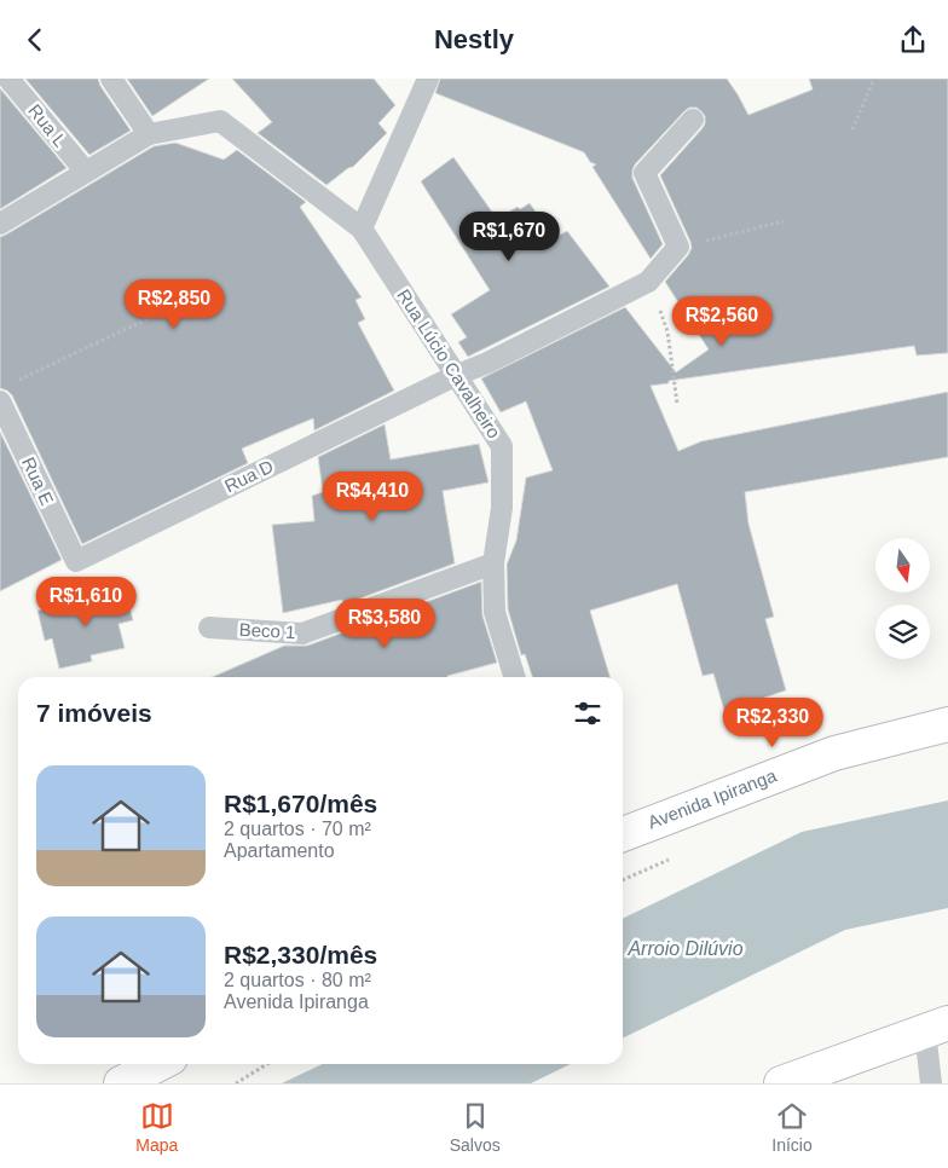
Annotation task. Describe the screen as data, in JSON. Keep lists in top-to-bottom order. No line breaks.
{"streets":{"main road":["Avenida Ipiranga"],"lane":["Rua L","Rua Lúcio Cavalheiro","Rua D","Rua E","Beco 1"]},"crossings":[["Rua Lúcio Cavalheiro","Rua D"],["Rua Lúcio Cavalheiro","Beco 1"],["Rua D","Rua E"]],"water":["Arroio Dilúvio"],"north":"bottom","page":{"header":"Nestly","price":["R$1,670","R$2,850","R$2,560","R$4,410","R$1,610","R$3,580","R$2,330"],"heading":"7 imóveis","list":[{"name":"R$1,670/mês","note":"2 quartos · 70 m² · Apartamento"},{"name":"R$2,330/mês","note":"2 quartos · 80 m² · Avenida Ipiranga"}],"tabs":["Mapa","Salvos","Início"]}}
